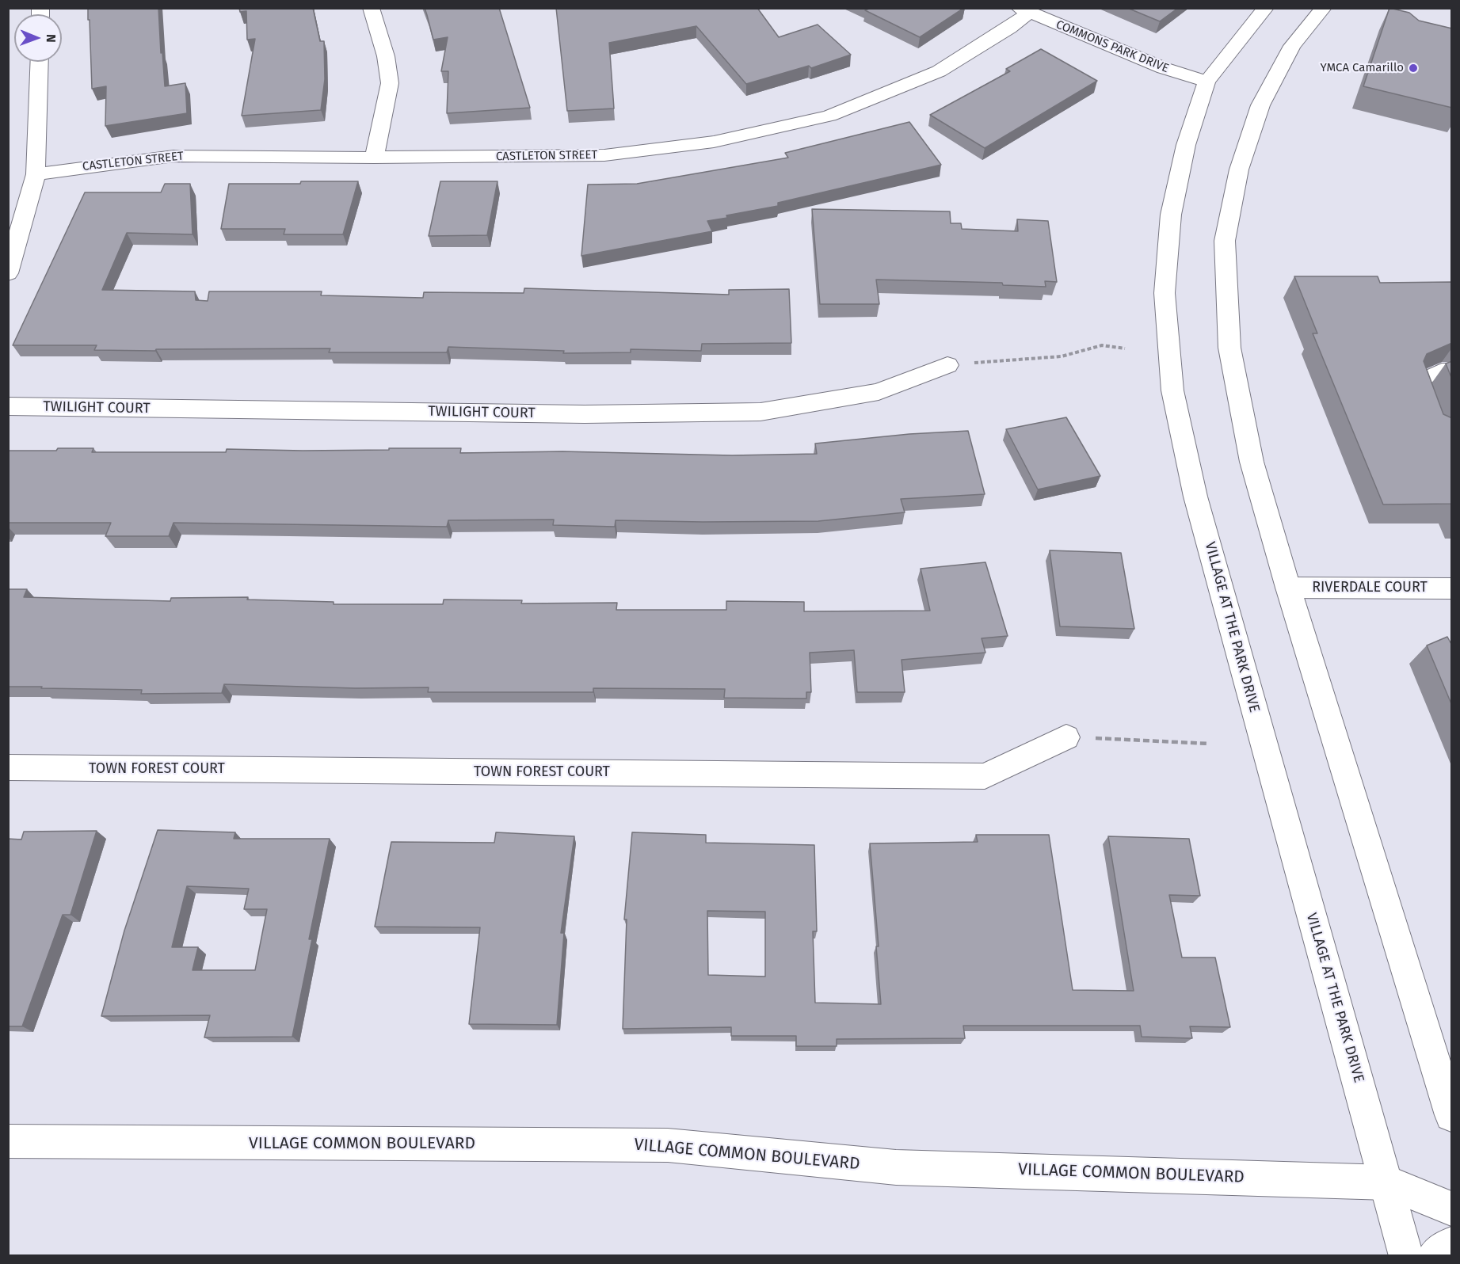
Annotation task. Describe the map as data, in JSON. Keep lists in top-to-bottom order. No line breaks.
{"streets":{"street":["COMMONS PARK DRIVE","CASTLETON STREET","TWILIGHT COURT","RIVERDALE COURT","VILLAGE AT THE PARK DRIVE","TOWN FOREST COURT","VILLAGE COMMON BOULEVARD"]},"crossings":[["COMMONS PARK DRIVE","CASTLETON STREET"],["COMMONS PARK DRIVE","VILLAGE AT THE PARK DRIVE"],["VILLAGE AT THE PARK DRIVE","VILLAGE COMMON BOULEVARD"]],"places":["YMCA Camarillo"],"north":"right"}
